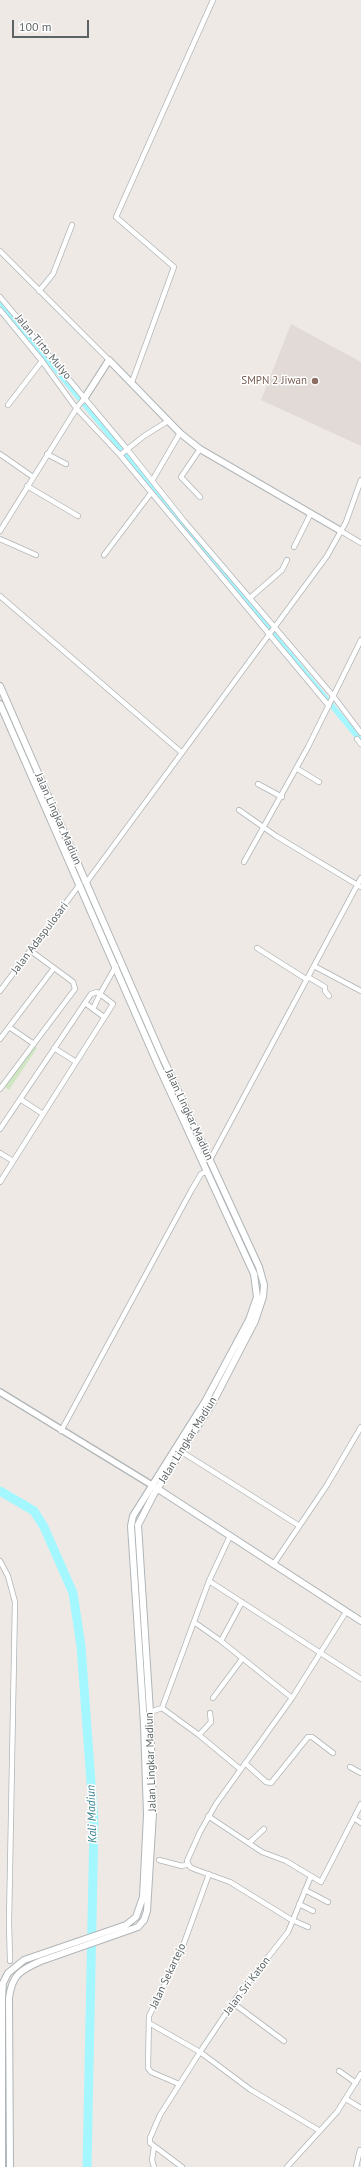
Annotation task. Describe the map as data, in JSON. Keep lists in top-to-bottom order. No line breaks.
{"streets":{"main road":["Jalan Lingkar Madiun"],"street":["Jalan Tirto Mulyo","Jalan Adaspulosari","Jalan Sekartejo","Jalan Sri Katon"]},"crossings":[["Jalan Tirto Mulyo","Jalan Adaspulosari"],["Jalan Lingkar Madiun","Jalan Adaspulosari"],["Jalan Sekartejo","Jalan Sri Katon"]],"water":["Kali Madiun"],"places":["SMPN 2 Jiwan"],"scale_bar":"100 m"}
